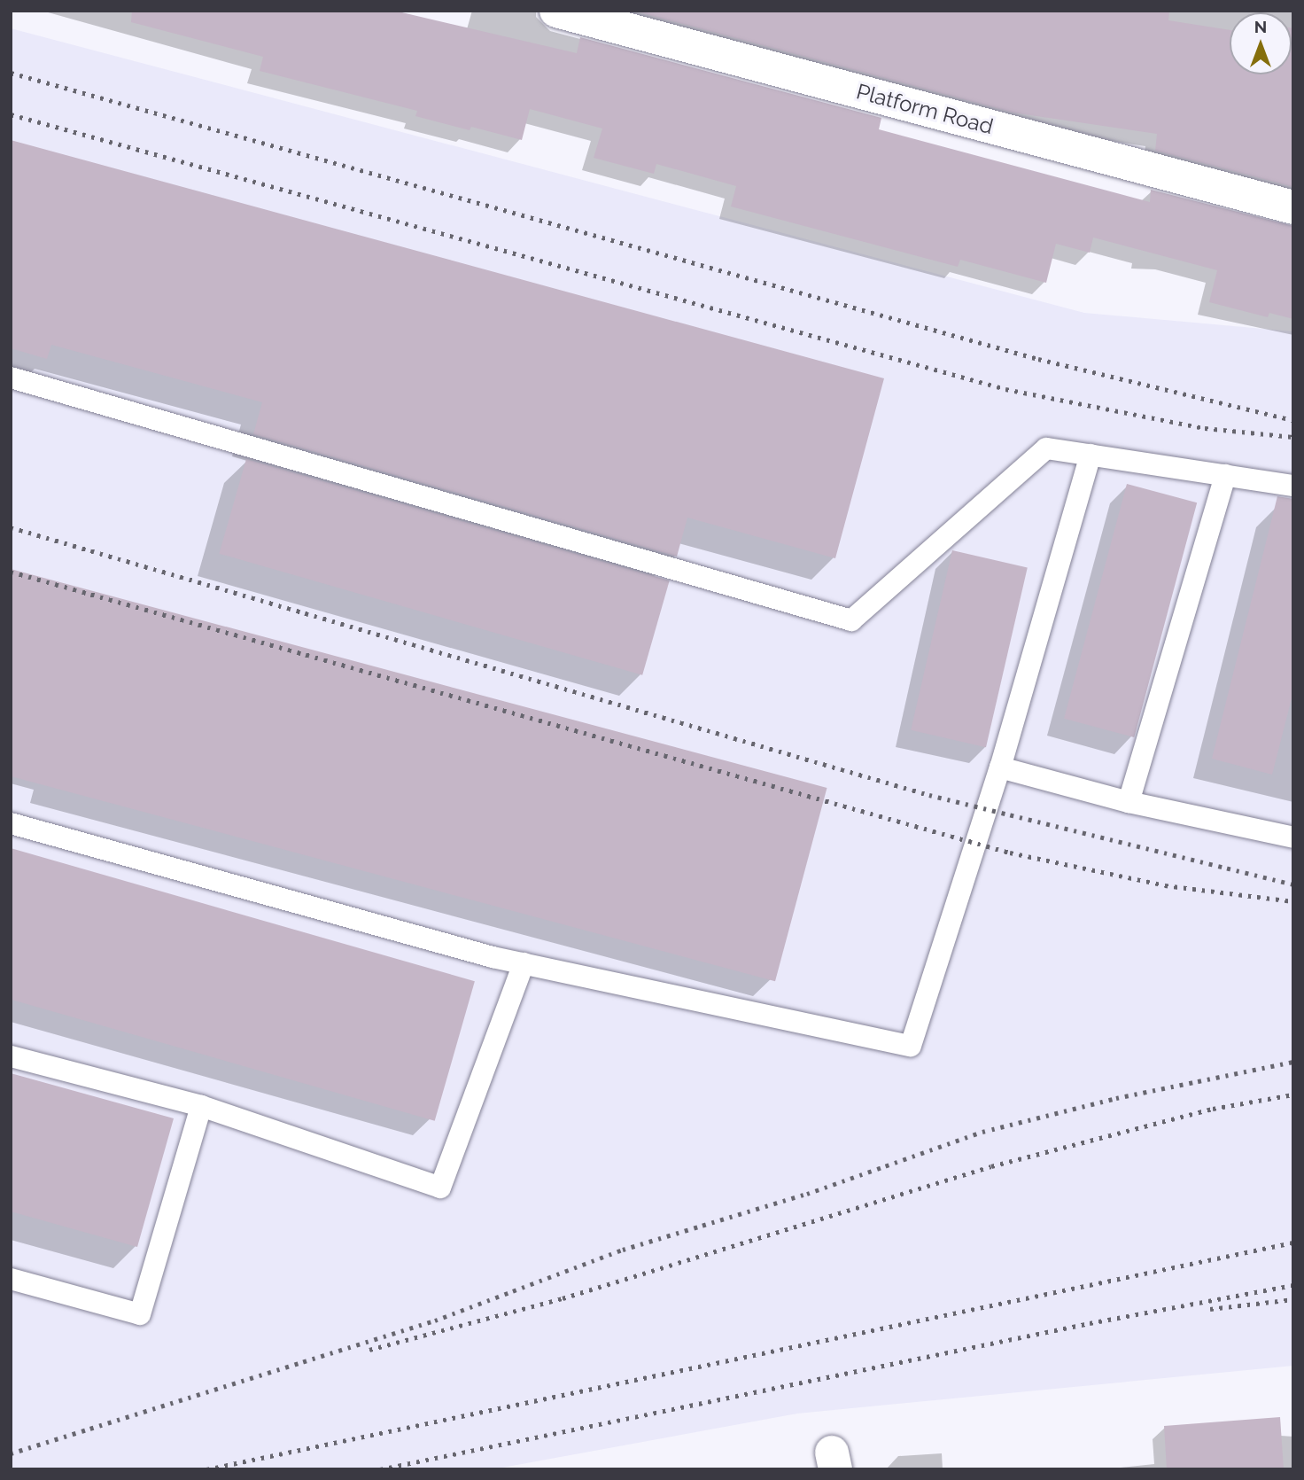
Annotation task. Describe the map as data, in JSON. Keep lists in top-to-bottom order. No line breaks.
{"streets":{"street":["Platform Road"]},"north":"top"}
